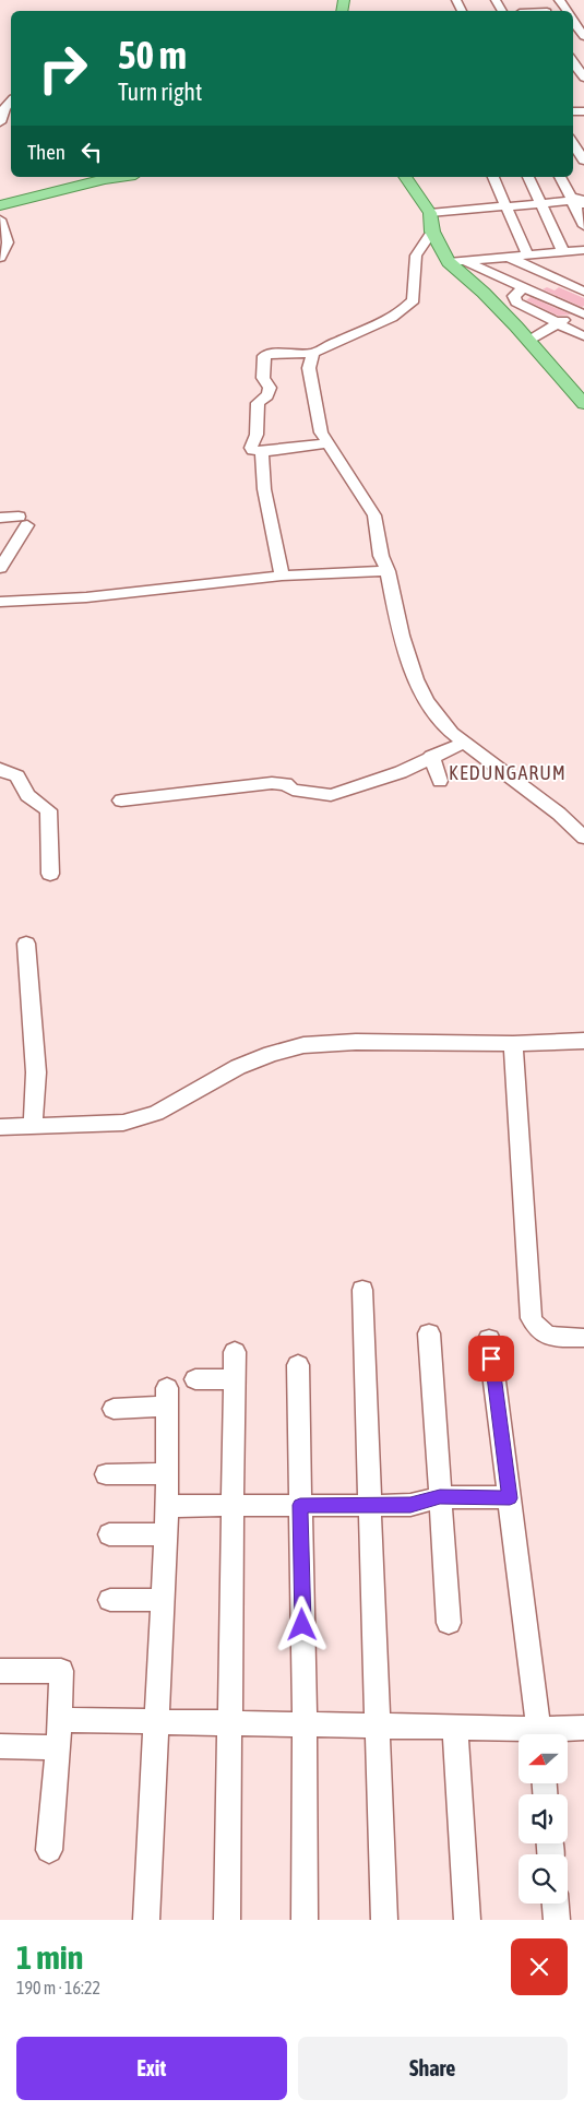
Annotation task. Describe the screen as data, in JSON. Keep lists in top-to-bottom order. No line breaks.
{"districts":["KEDUNGARUM"],"north":"left","page":{"turn":["50 m","Turn right"],"then":"Then","heading":["1 min","190 m · 16:22"],"buttons":["Exit","Share"]}}
